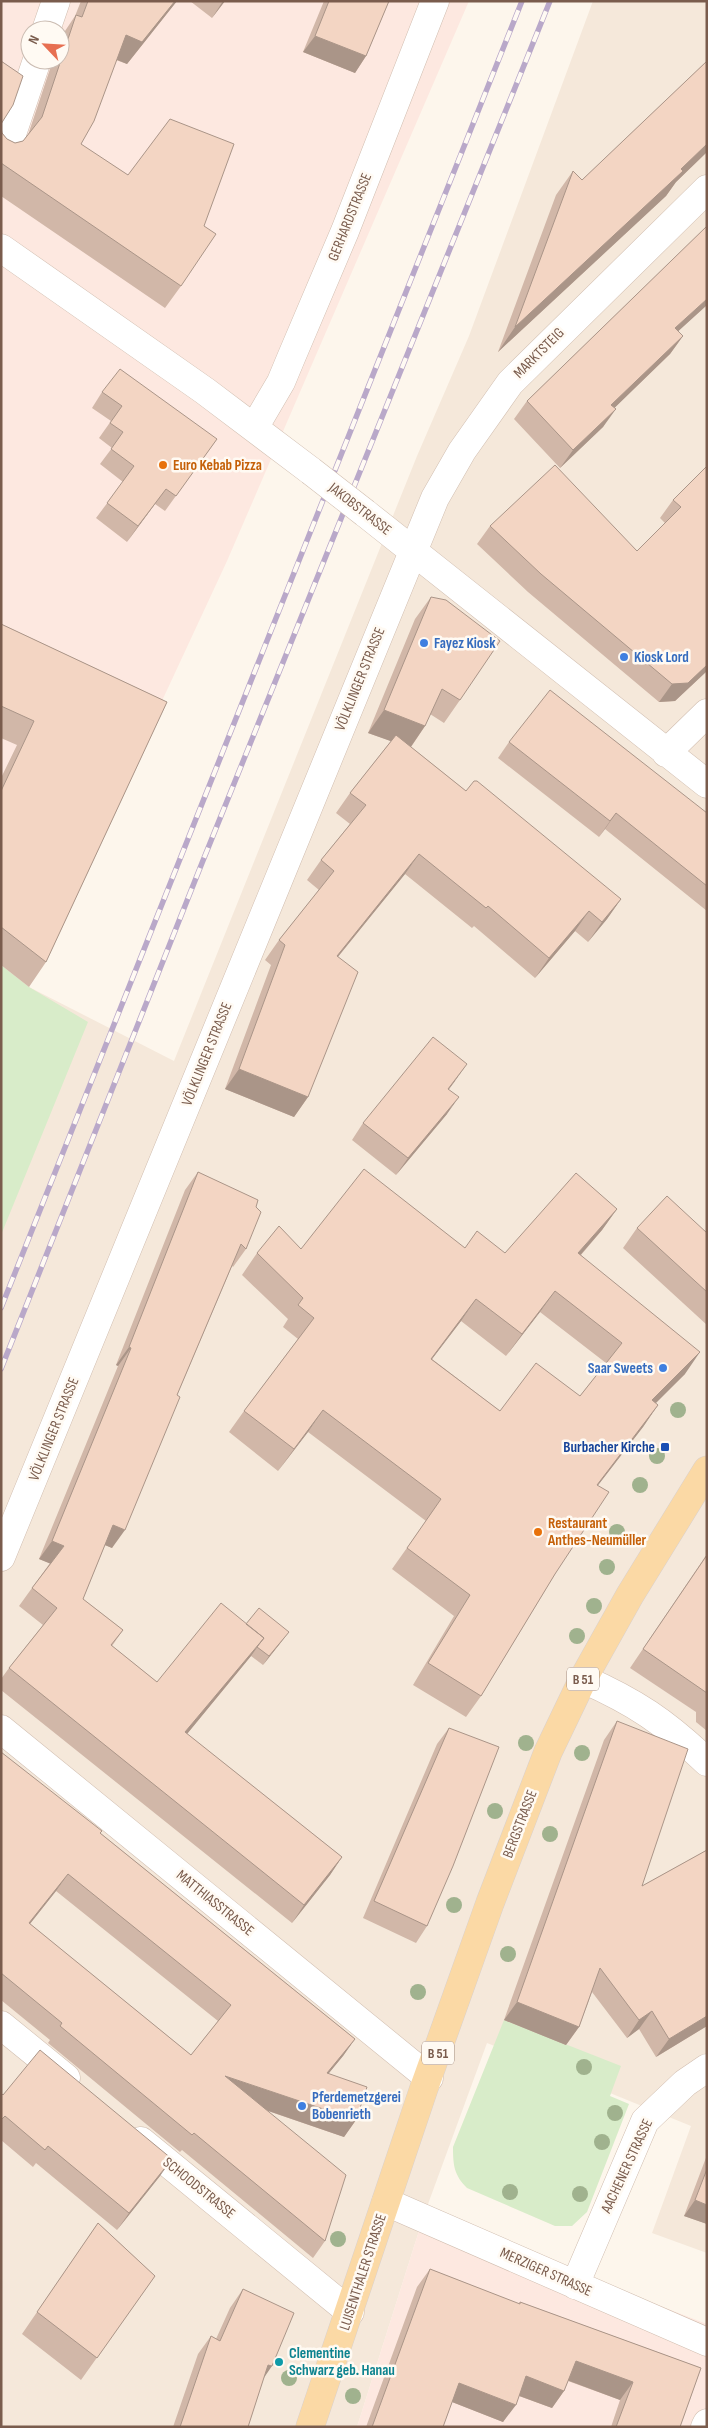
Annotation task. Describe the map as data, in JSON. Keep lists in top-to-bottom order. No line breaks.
{"streets":{"main road":["B 51","BERGSTRASSE","LUISENTHALER STRASSE"],"street":["GERHARDSTRASSE","MARKTSTEIG","JAKOBSTRASSE","VÖLKLINGER STRASSE","MATTHIASSTRASSE","AACHENER STRASSE","SCHOODSTRASSE","MERZIGER STRASSE"]},"crossings":[["GERHARDSTRASSE","JAKOBSTRASSE"],["MARKTSTEIG","JAKOBSTRASSE"],["MARKTSTEIG","VÖLKLINGER STRASSE"],["JAKOBSTRASSE","VÖLKLINGER STRASSE"],["BERGSTRASSE","MATTHIASSTRASSE"],["BERGSTRASSE","LUISENTHALER STRASSE"],["BERGSTRASSE","MERZIGER STRASSE"],["AACHENER STRASSE","MERZIGER STRASSE"],["SCHOODSTRASSE","LUISENTHALER STRASSE"],["LUISENTHALER STRASSE","MERZIGER STRASSE"]],"places":{"other":["Euro Kebab Pizza","Fayez Kiosk","Kiosk Lord","Saar Sweets","Restaurant Anthes-Neumüller","Pferdemetzgerei Bobenrieth","Clementine Schwarz geb. Hanau"],"transit":["Burbacher Kirche"]},"north":"top left"}
